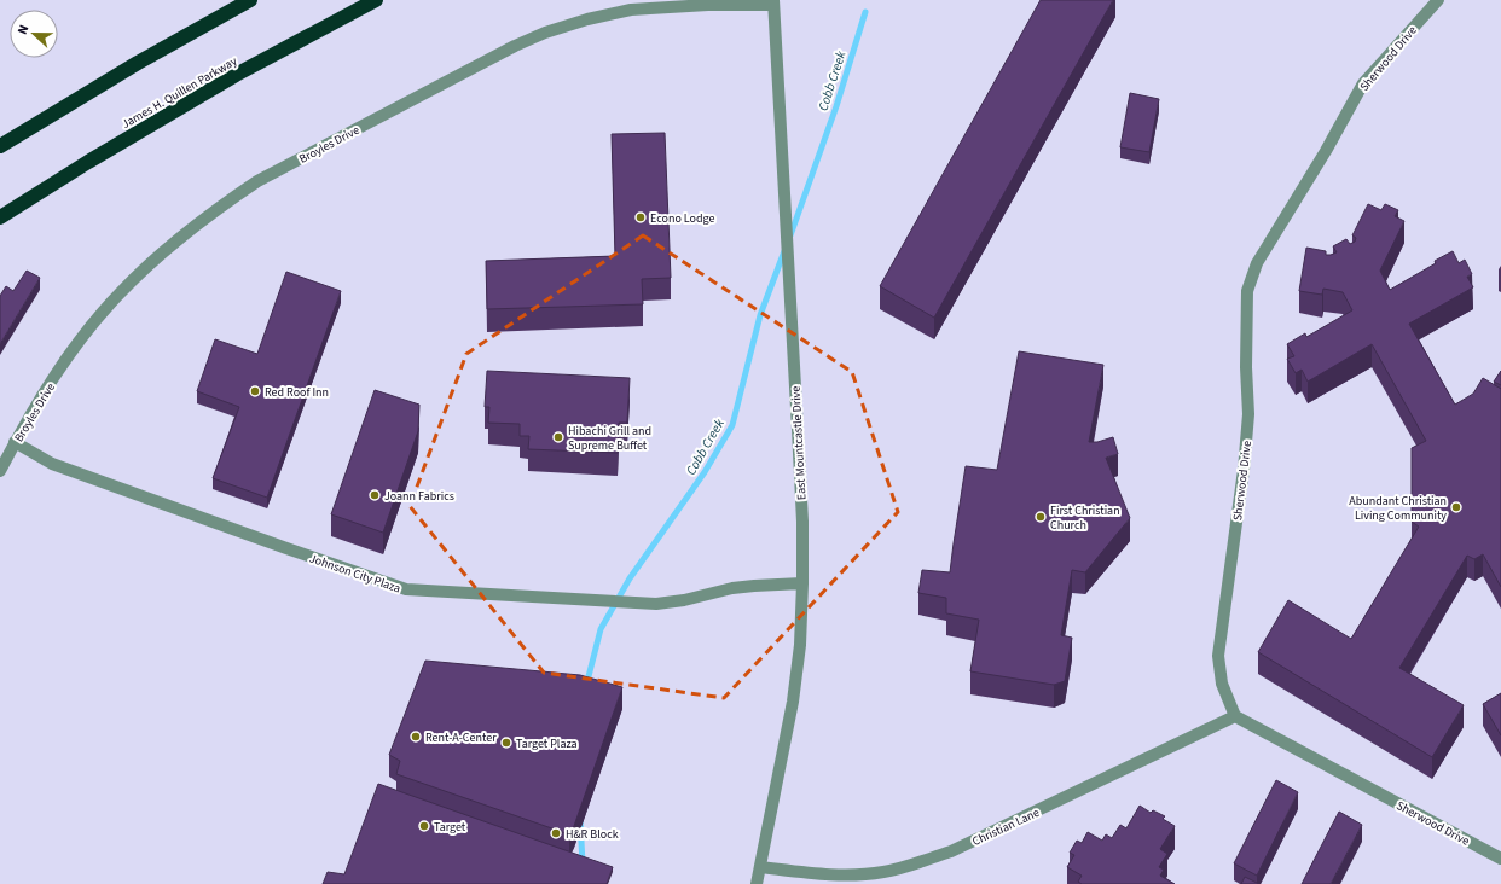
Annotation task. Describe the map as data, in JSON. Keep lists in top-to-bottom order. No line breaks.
{"streets":{"highway":["James H. Quillen Parkway"],"street":["Sherwood Drive","Broyles Drive","East Mountcastle Drive","Johnson City Plaza","Christian Lane"]},"crossings":[["Sherwood Drive","Christian Lane"],["Broyles Drive","East Mountcastle Drive"],["Broyles Drive","Johnson City Plaza"],["East Mountcastle Drive","Johnson City Plaza"],["East Mountcastle Drive","Christian Lane"]],"water":["Cobb Creek"],"places":["Econo Lodge","Red Roof Inn","Hibachi Grill and Supreme Buffet","Joann Fabrics","Abundant Christian Living Community","First Christian Church","Rent-A-Center","Target Plaza","Target","H&R Block"],"north":"left"}
